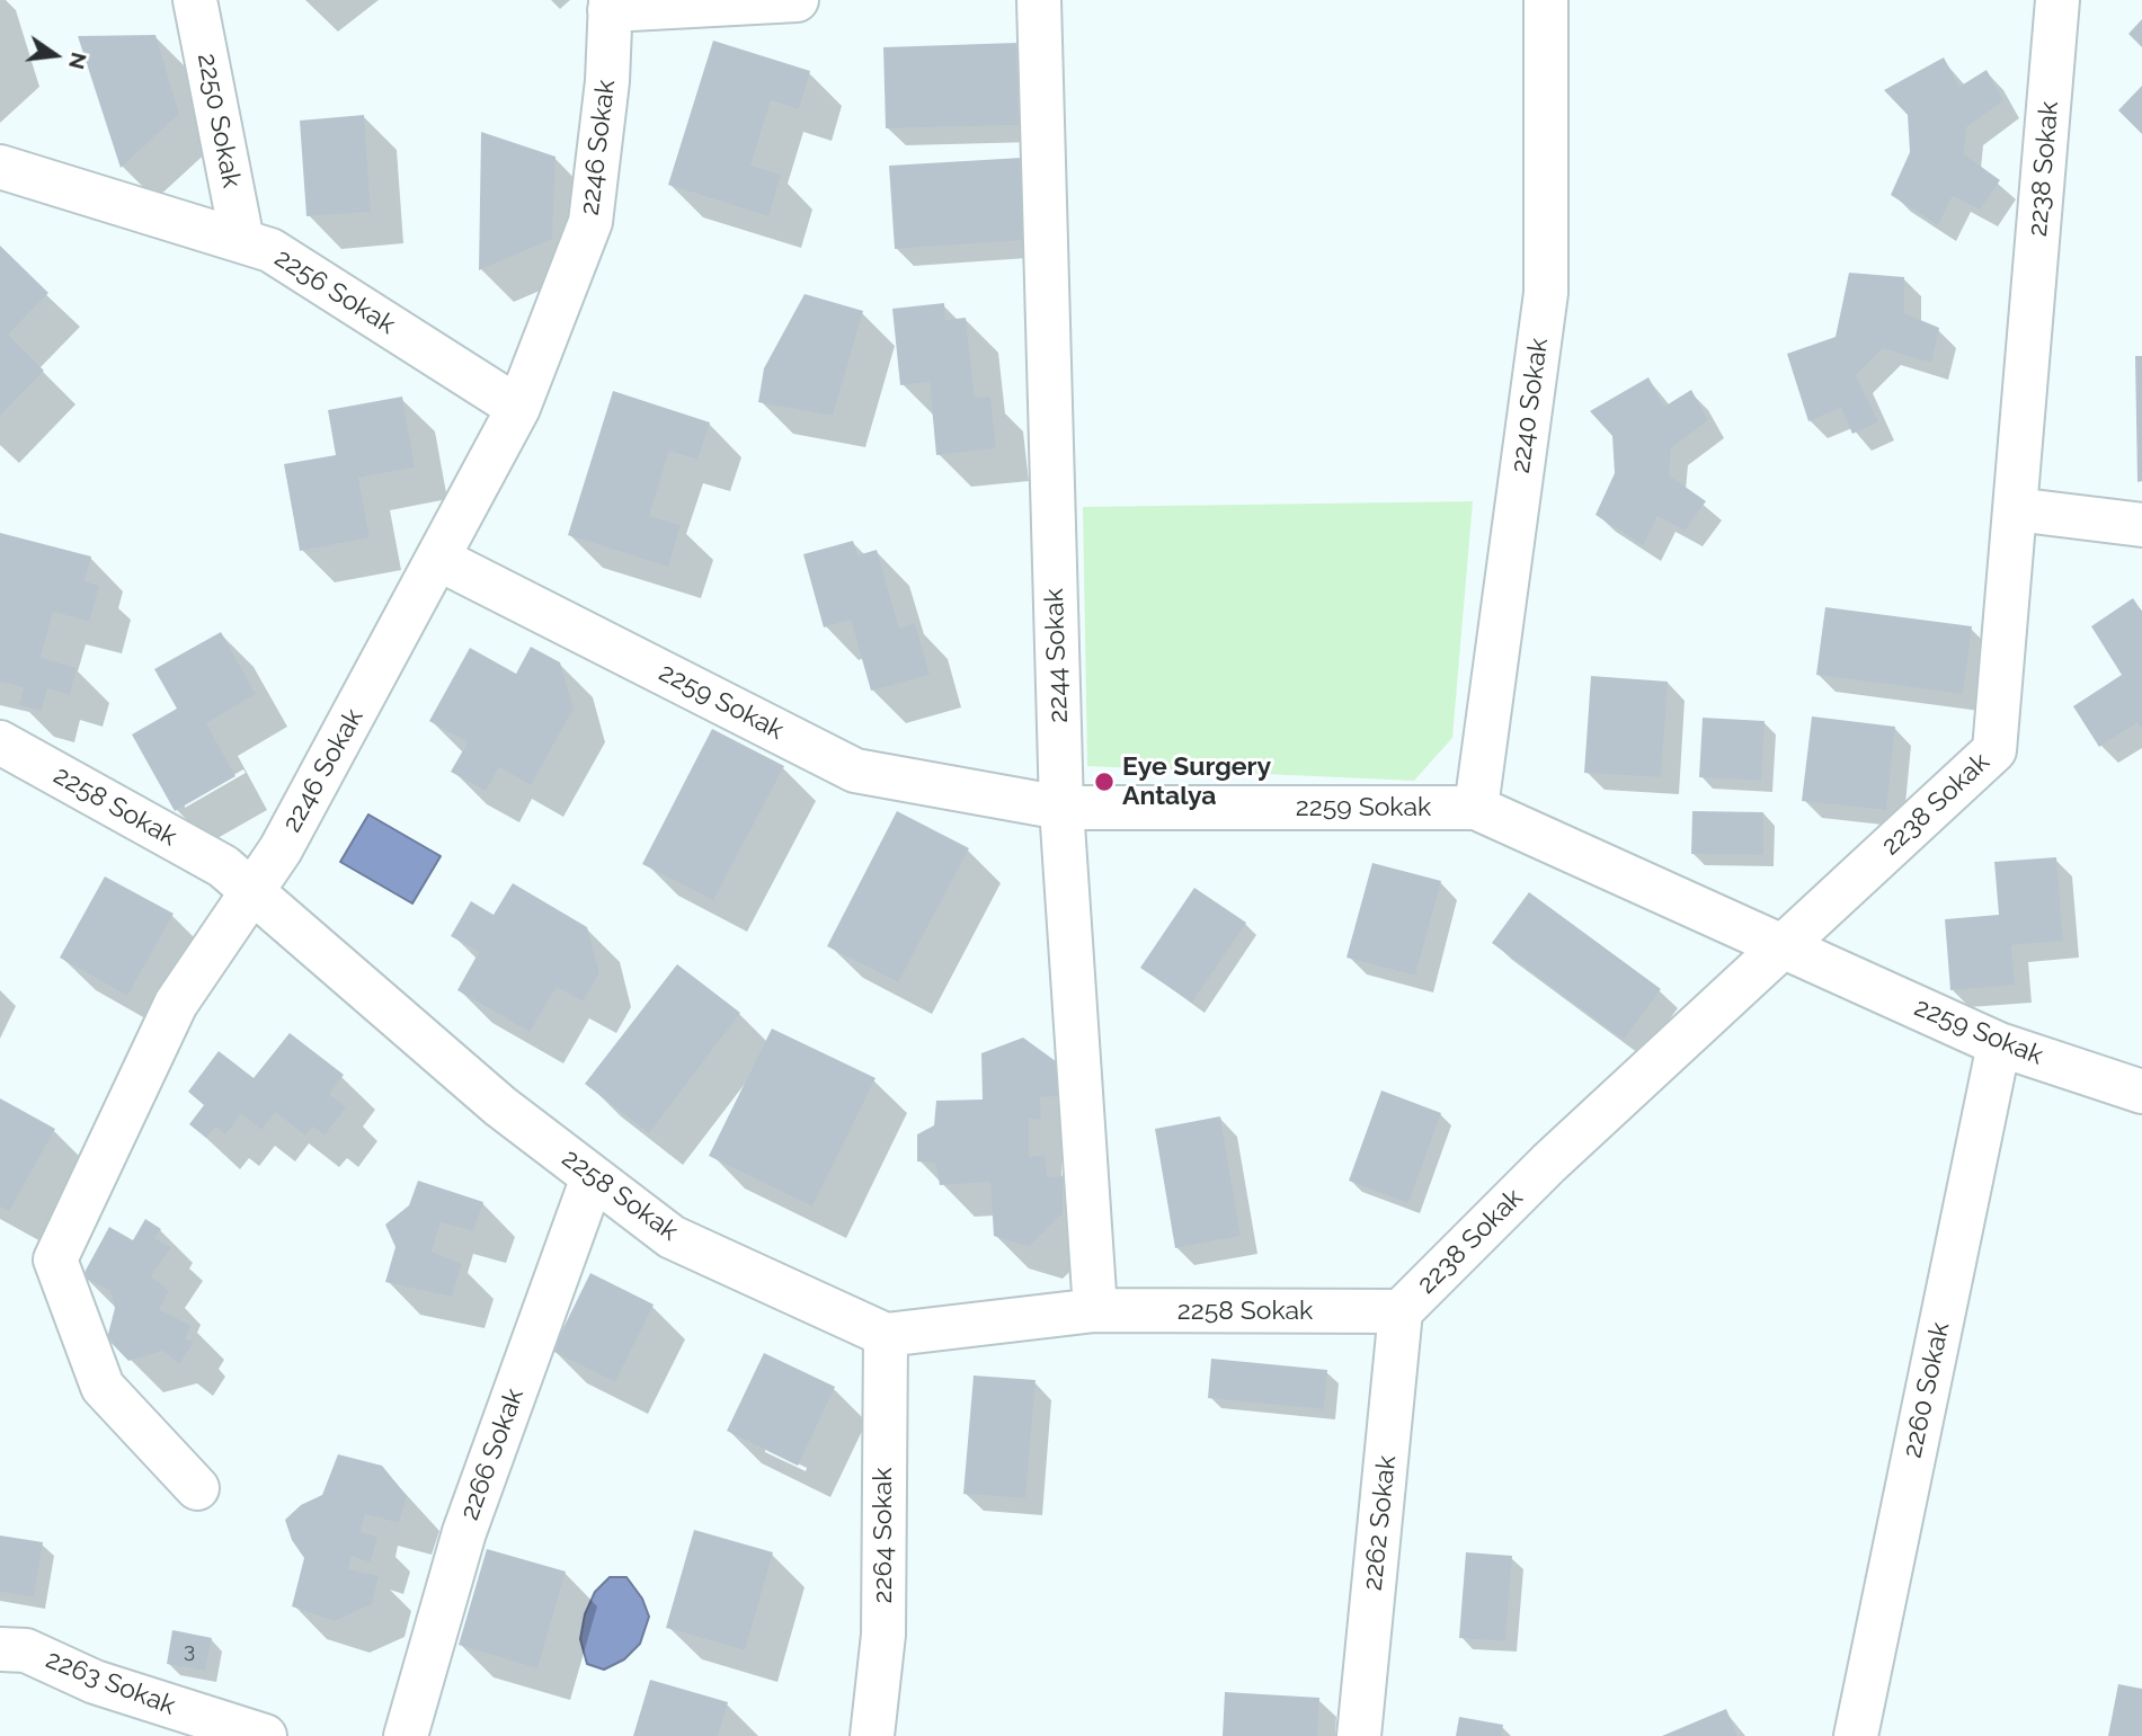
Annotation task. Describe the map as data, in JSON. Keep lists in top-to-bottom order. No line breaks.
{"streets":{"street":["2250 Sokak","2246 Sokak","2238 Sokak","2256 Sokak","2240 Sokak","2244 Sokak","2259 Sokak","2258 Sokak","2260 Sokak","2266 Sokak","2262 Sokak","2264 Sokak","2263 Sokak"]},"crossings":[["2250 Sokak","2256 Sokak"],["2246 Sokak","2256 Sokak"],["2246 Sokak","2259 Sokak"],["2246 Sokak","2258 Sokak"],["2238 Sokak","2259 Sokak"],["2238 Sokak","2258 Sokak"],["2238 Sokak","2262 Sokak"],["2240 Sokak","2259 Sokak"],["2244 Sokak","2259 Sokak"],["2244 Sokak","2258 Sokak"],["2259 Sokak","2260 Sokak"],["2258 Sokak","2266 Sokak"],["2258 Sokak","2262 Sokak"],["2258 Sokak","2264 Sokak"]],"places":["Eye Surgery Antalya"],"house_numbers":["3"],"north":"right"}
